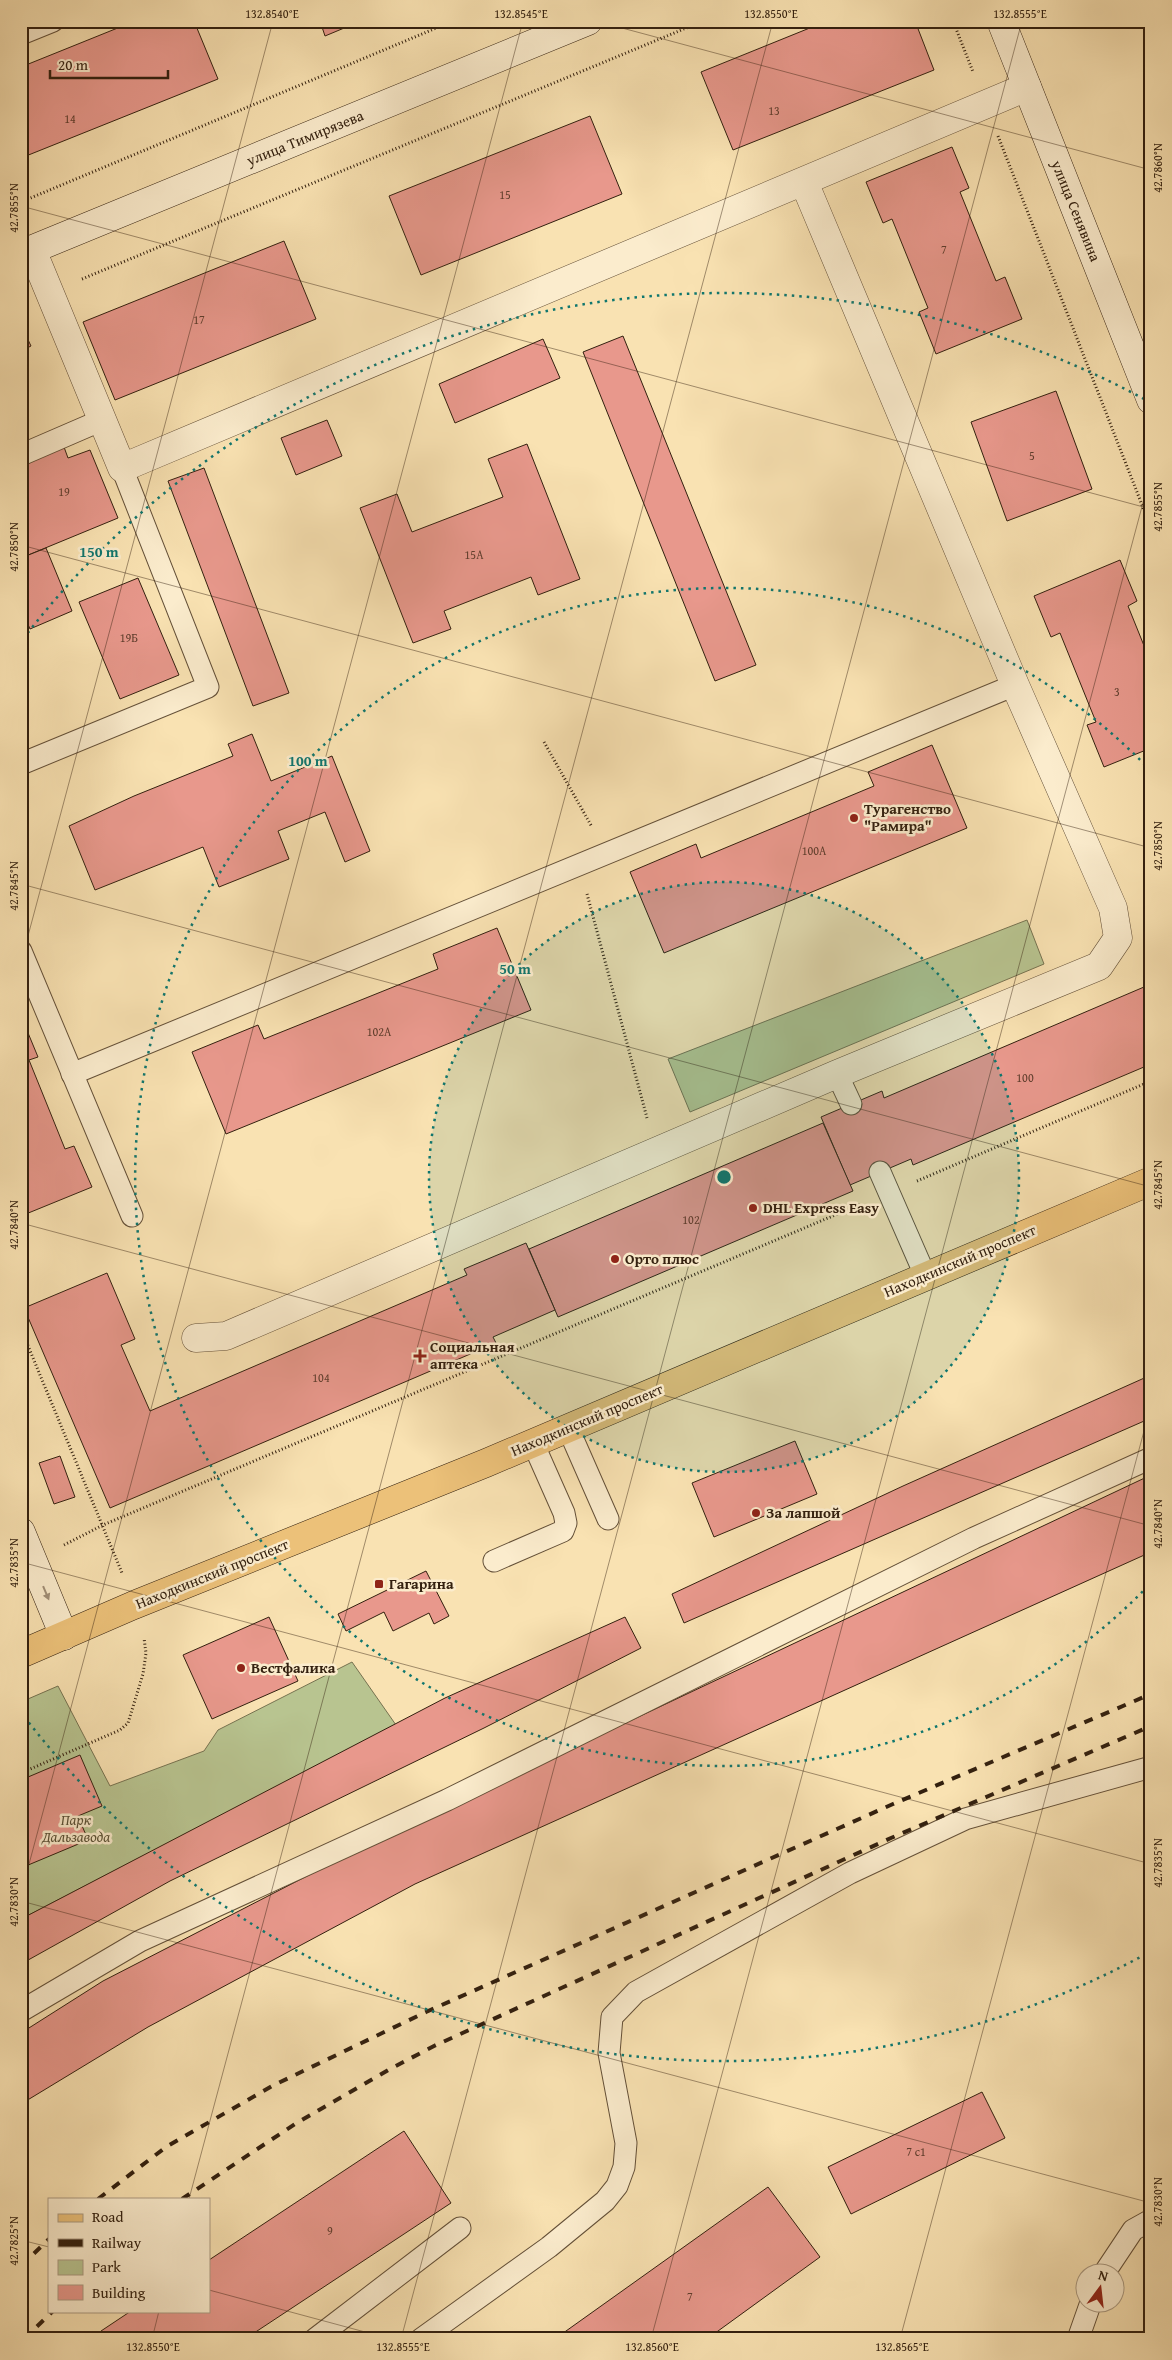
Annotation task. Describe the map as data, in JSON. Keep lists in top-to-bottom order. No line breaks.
{"streets":{"main road":["Находкинский проспект"],"street":["улица Тимирязева","улица Сенявина"]},"parks":["Парк Дальзавода"],"places":{"other":["Турагенство \"Рамира\"","DHL Express Easy","Орто плюс","За лапшой","Вестфалика"],"health":["Социальная аптека"],"transit":["Гагарина"]},"house_numbers":["13","14","15","7","17","5","19","15А","19Б","3","100А","102А","100","102","104","7 с1","9","7"],"legend":["Road","Railway","Park","Building"],"scale_bar":"20 m","north":"top","coordinates":["132.8540°E","132.8545°E","132.8550°E","132.8555°E","42.7860°N","42.7855°N","42.7850°N","42.7845°N","42.7840°N","42.7835°N","42.7830°N","42.7825°N","132.8560°E","132.8565°E"],"rings":["150 m","100 m","50 m"]}
